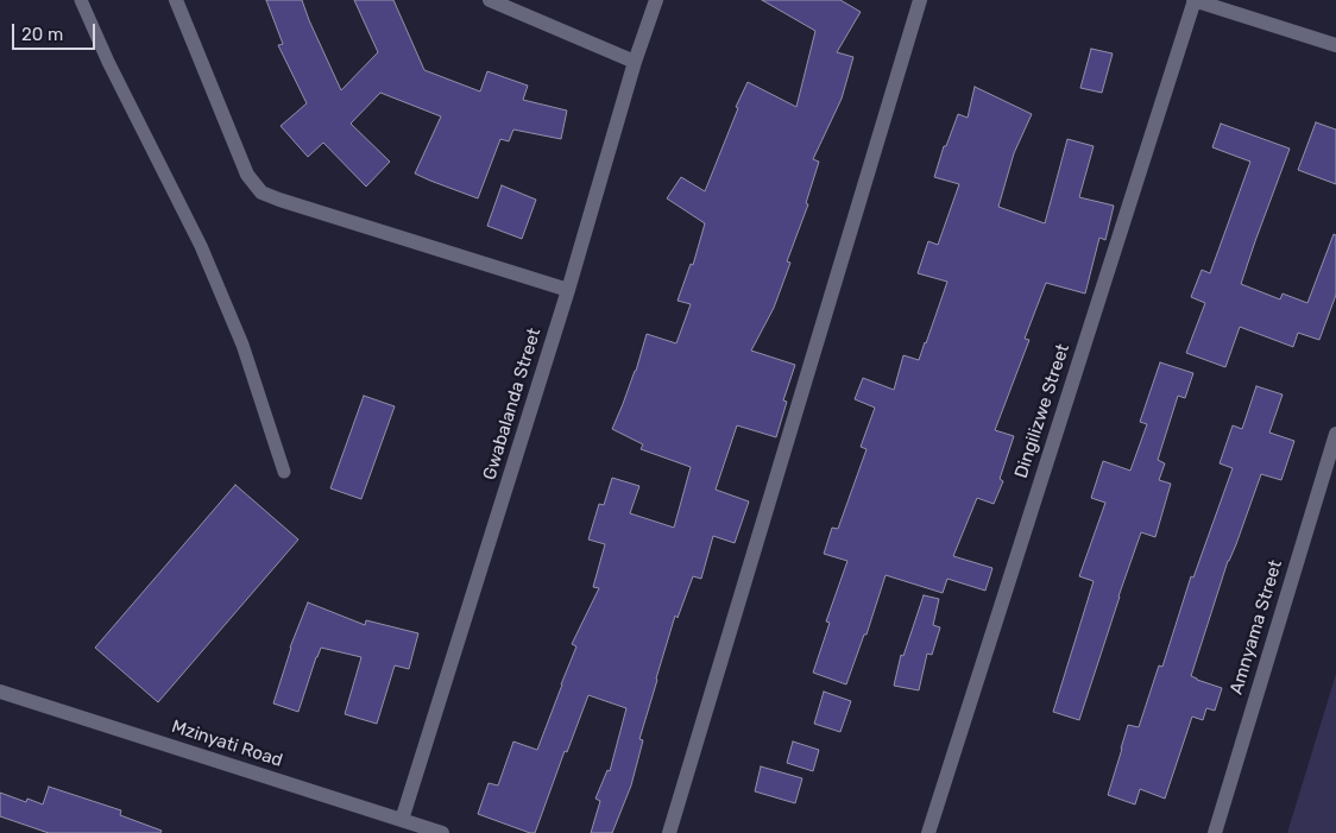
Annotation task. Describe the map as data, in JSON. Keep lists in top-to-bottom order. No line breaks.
{"streets":{"street":["Gwabalanda Street","Dingilizwe Street","Amnyama Street","Mzinyati Road"]},"crossings":[["Gwabalanda Street","Mzinyati Road"]],"scale_bar":"20 m"}
